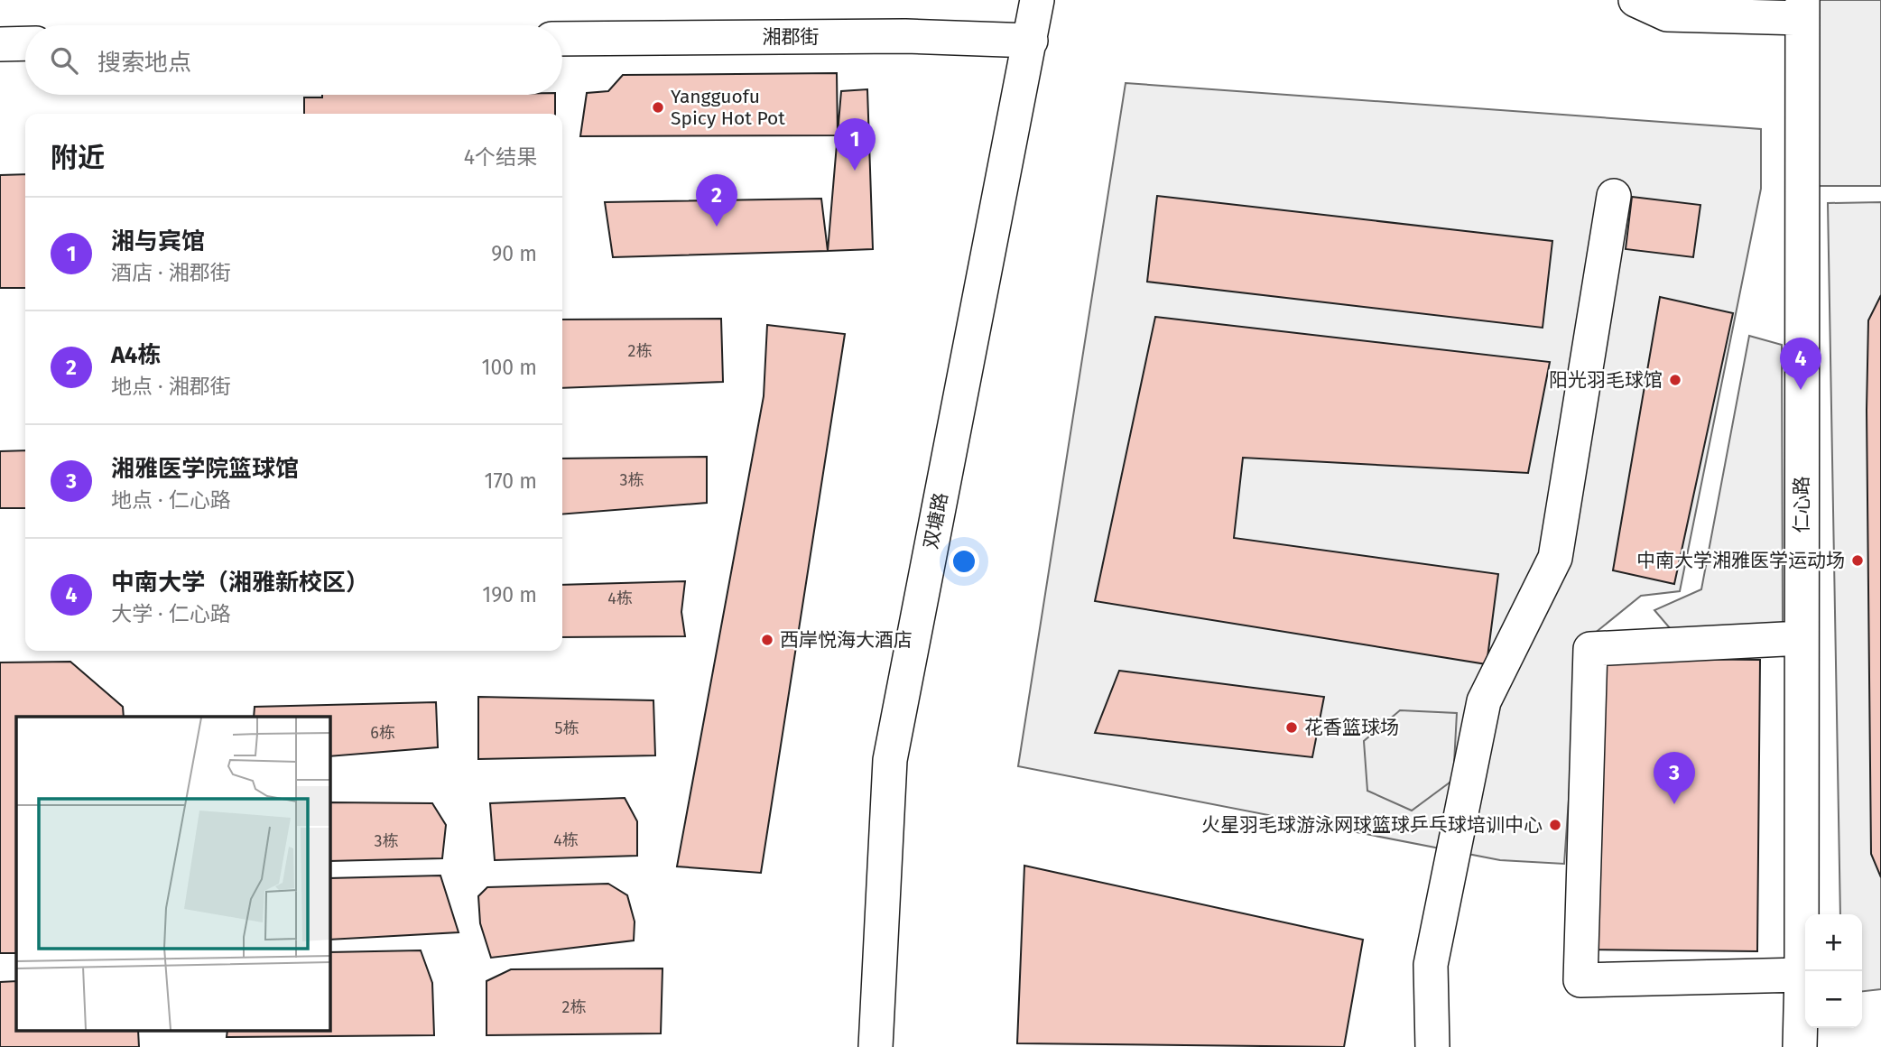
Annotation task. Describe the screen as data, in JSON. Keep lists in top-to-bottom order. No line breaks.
{"streets":{"street":["湘郡街","仁心路","双塘路"]},"crossings":[["湘郡街","双塘路"]],"places":["Yangguofu Spicy Hot Pot","阳光羽毛球馆","中南大学湘雅医学运动场","西岸悦海大酒店","花香篮球场","火星羽毛球游泳网球篮球乒乓球培训中心"],"house_numbers":["2栋","3栋","4栋","5栋","6栋","4栋","3栋","2栋"],"page":{"search":"搜索地点","heading":["附近","4个结果"],"pins":["1","2","4","3"],"list":[{"mark":"1","name":"湘与宾馆","note":"酒店 · 湘郡街","value":"90 m"},{"mark":"2","name":"A4栋","note":"地点 · 湘郡街","value":"100 m"},{"mark":"3","name":"湘雅医学院篮球馆","note":"地点 · 仁心路","value":"170 m"},{"mark":"4","name":"中南大学（湘雅新校区）","note":"大学 · 仁心路","value":"190 m"}],"map_buttons":["+","−"]}}
